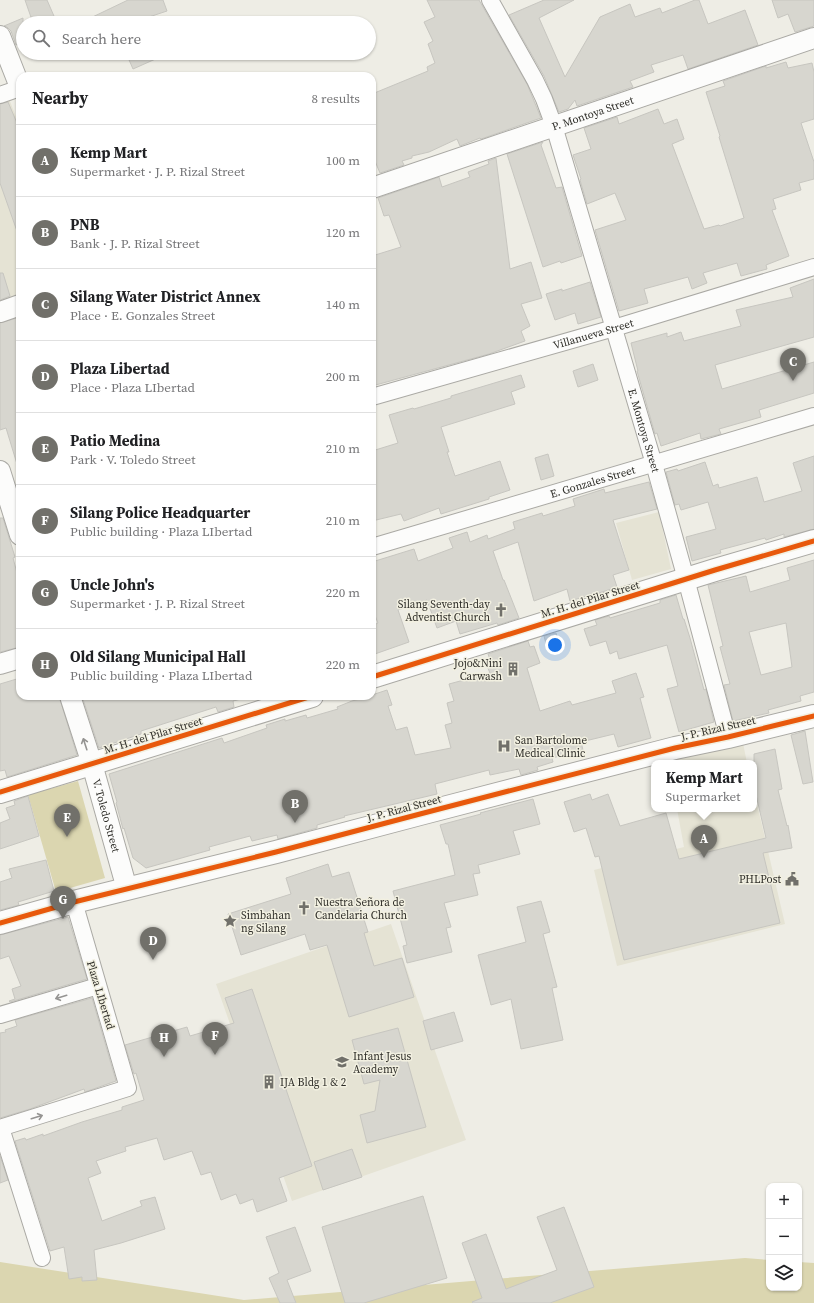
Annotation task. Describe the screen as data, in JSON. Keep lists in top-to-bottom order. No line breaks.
{"streets":{"main road":["M. H. del Pilar Street","J. P. Rizal Street"],"street":["P. Montoya Street","Villanueva Street","E. Montoya Street","E. Gonzales Street","V. Toledo Street","Plaza LIbertad"]},"crossings":[["P. Montoya Street","E. Montoya Street"],["Villanueva Street","E. Montoya Street"],["E. Montoya Street","E. Gonzales Street"],["E. Montoya Street","M. H. del Pilar Street"],["E. Montoya Street","J. P. Rizal Street"],["M. H. del Pilar Street","V. Toledo Street"],["J. P. Rizal Street","V. Toledo Street"],["J. P. Rizal Street","Plaza LIbertad"]],"places":{"church":["Silang Seventh-day Adventist Church","Nuestra Señora de Candelaria Church"],"building":["Jojo&Nini Carwash","IJA Bldg 1 & 2"],"hospital":["San Bartolome Medical Clinic"],"public building":["PHLPost"],"place":["Simbahan ng Silang"],"school or university":["Infant Jesus Academy"]},"page":{"search":"Search here","heading":["Nearby","8 results"],"list":[{"mark":"A","name":"Kemp Mart","note":"Supermarket · J. P. Rizal Street","value":"100 m"},{"mark":"B","name":"PNB","note":"Bank · J. P. Rizal Street","value":"120 m"},{"mark":"C","name":"Silang Water District Annex","note":"Place · E. Gonzales Street","value":"140 m"},{"mark":"D","name":"Plaza Libertad","note":"Place · Plaza LIbertad","value":"200 m"},{"mark":"E","name":"Patio Medina","note":"Park · V. Toledo Street","value":"210 m"},{"mark":"F","name":"Silang Police Headquarter","note":"Public building · Plaza LIbertad","value":"210 m"},{"mark":"G","name":"Uncle John's","note":"Supermarket · J. P. Rizal Street","value":"220 m"},{"mark":"H","name":"Old Silang Municipal Hall","note":"Public building · Plaza LIbertad","value":"220 m"}],"pins":["C","B","E","A","G","D","F","H"],"popup":["Kemp Mart","Supermarket"],"map_buttons":["+","−"]}}
